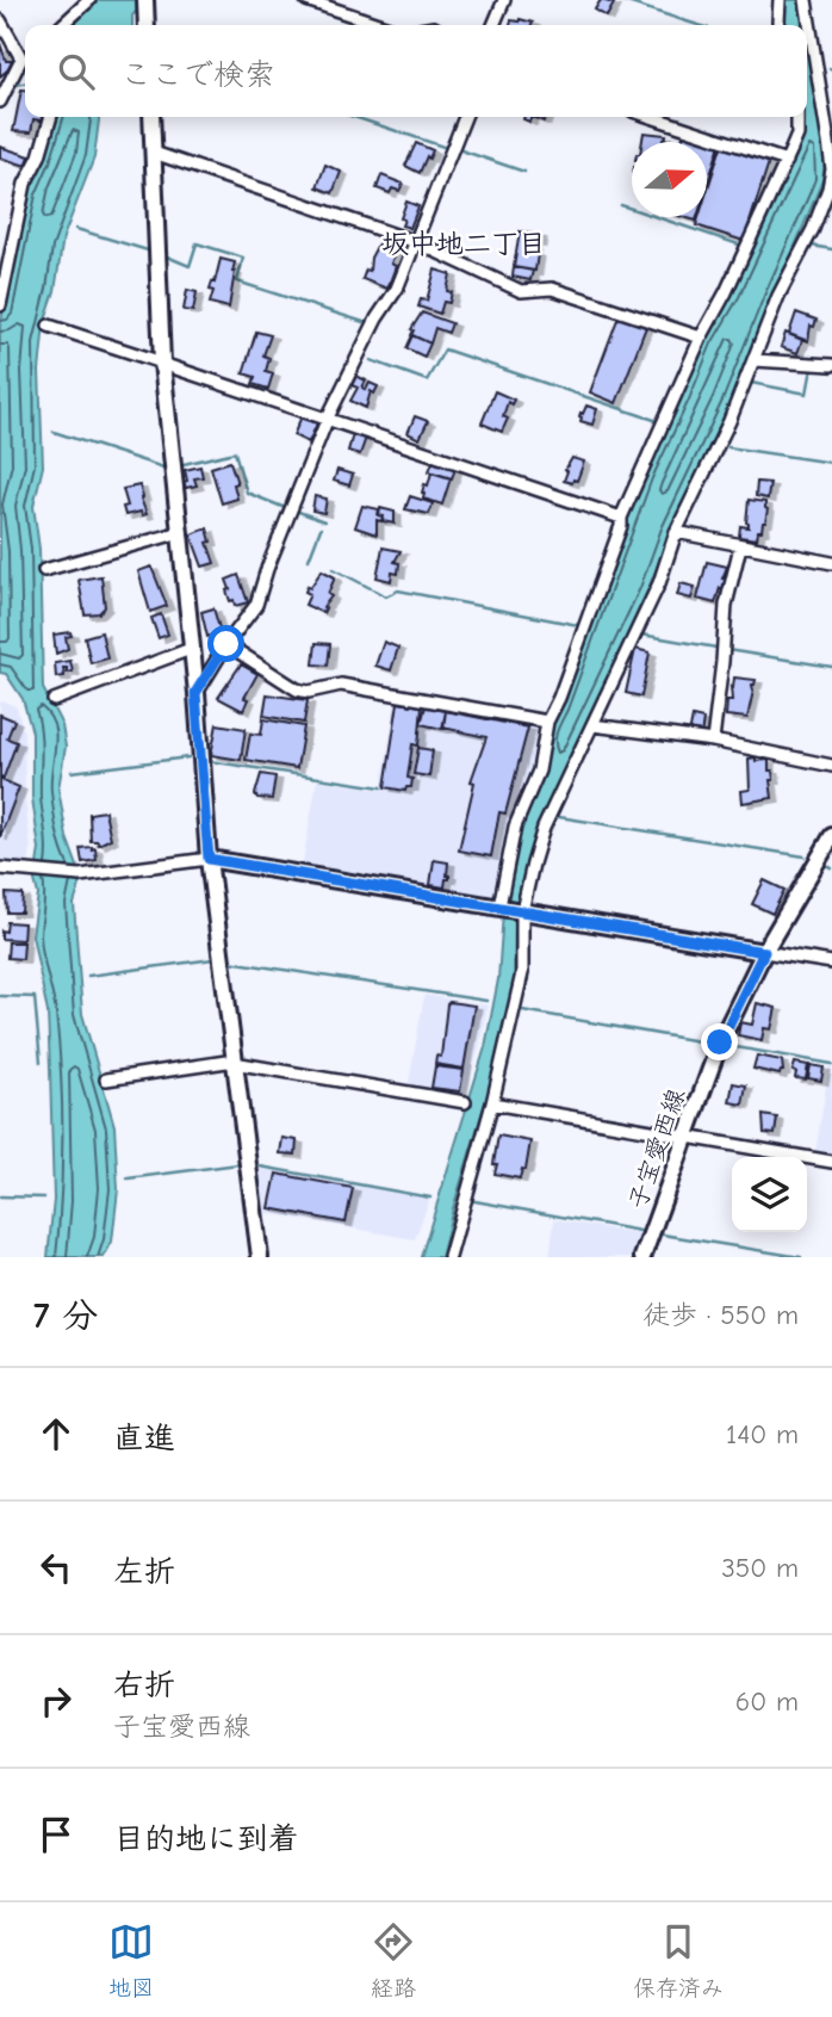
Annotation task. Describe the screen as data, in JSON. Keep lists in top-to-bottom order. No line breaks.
{"streets":{"street":["子宝愛西線"]},"districts":["坂中地二丁目"],"north":"right","page":{"search":"ここで検索","heading":["7 分","徒歩 · 550 m"],"list":[["直進","140 m"],["左折","350 m"],["右折","子宝愛西線","60 m"],"目的地に到着"],"nav":["地図","経路","保存済み"]}}
